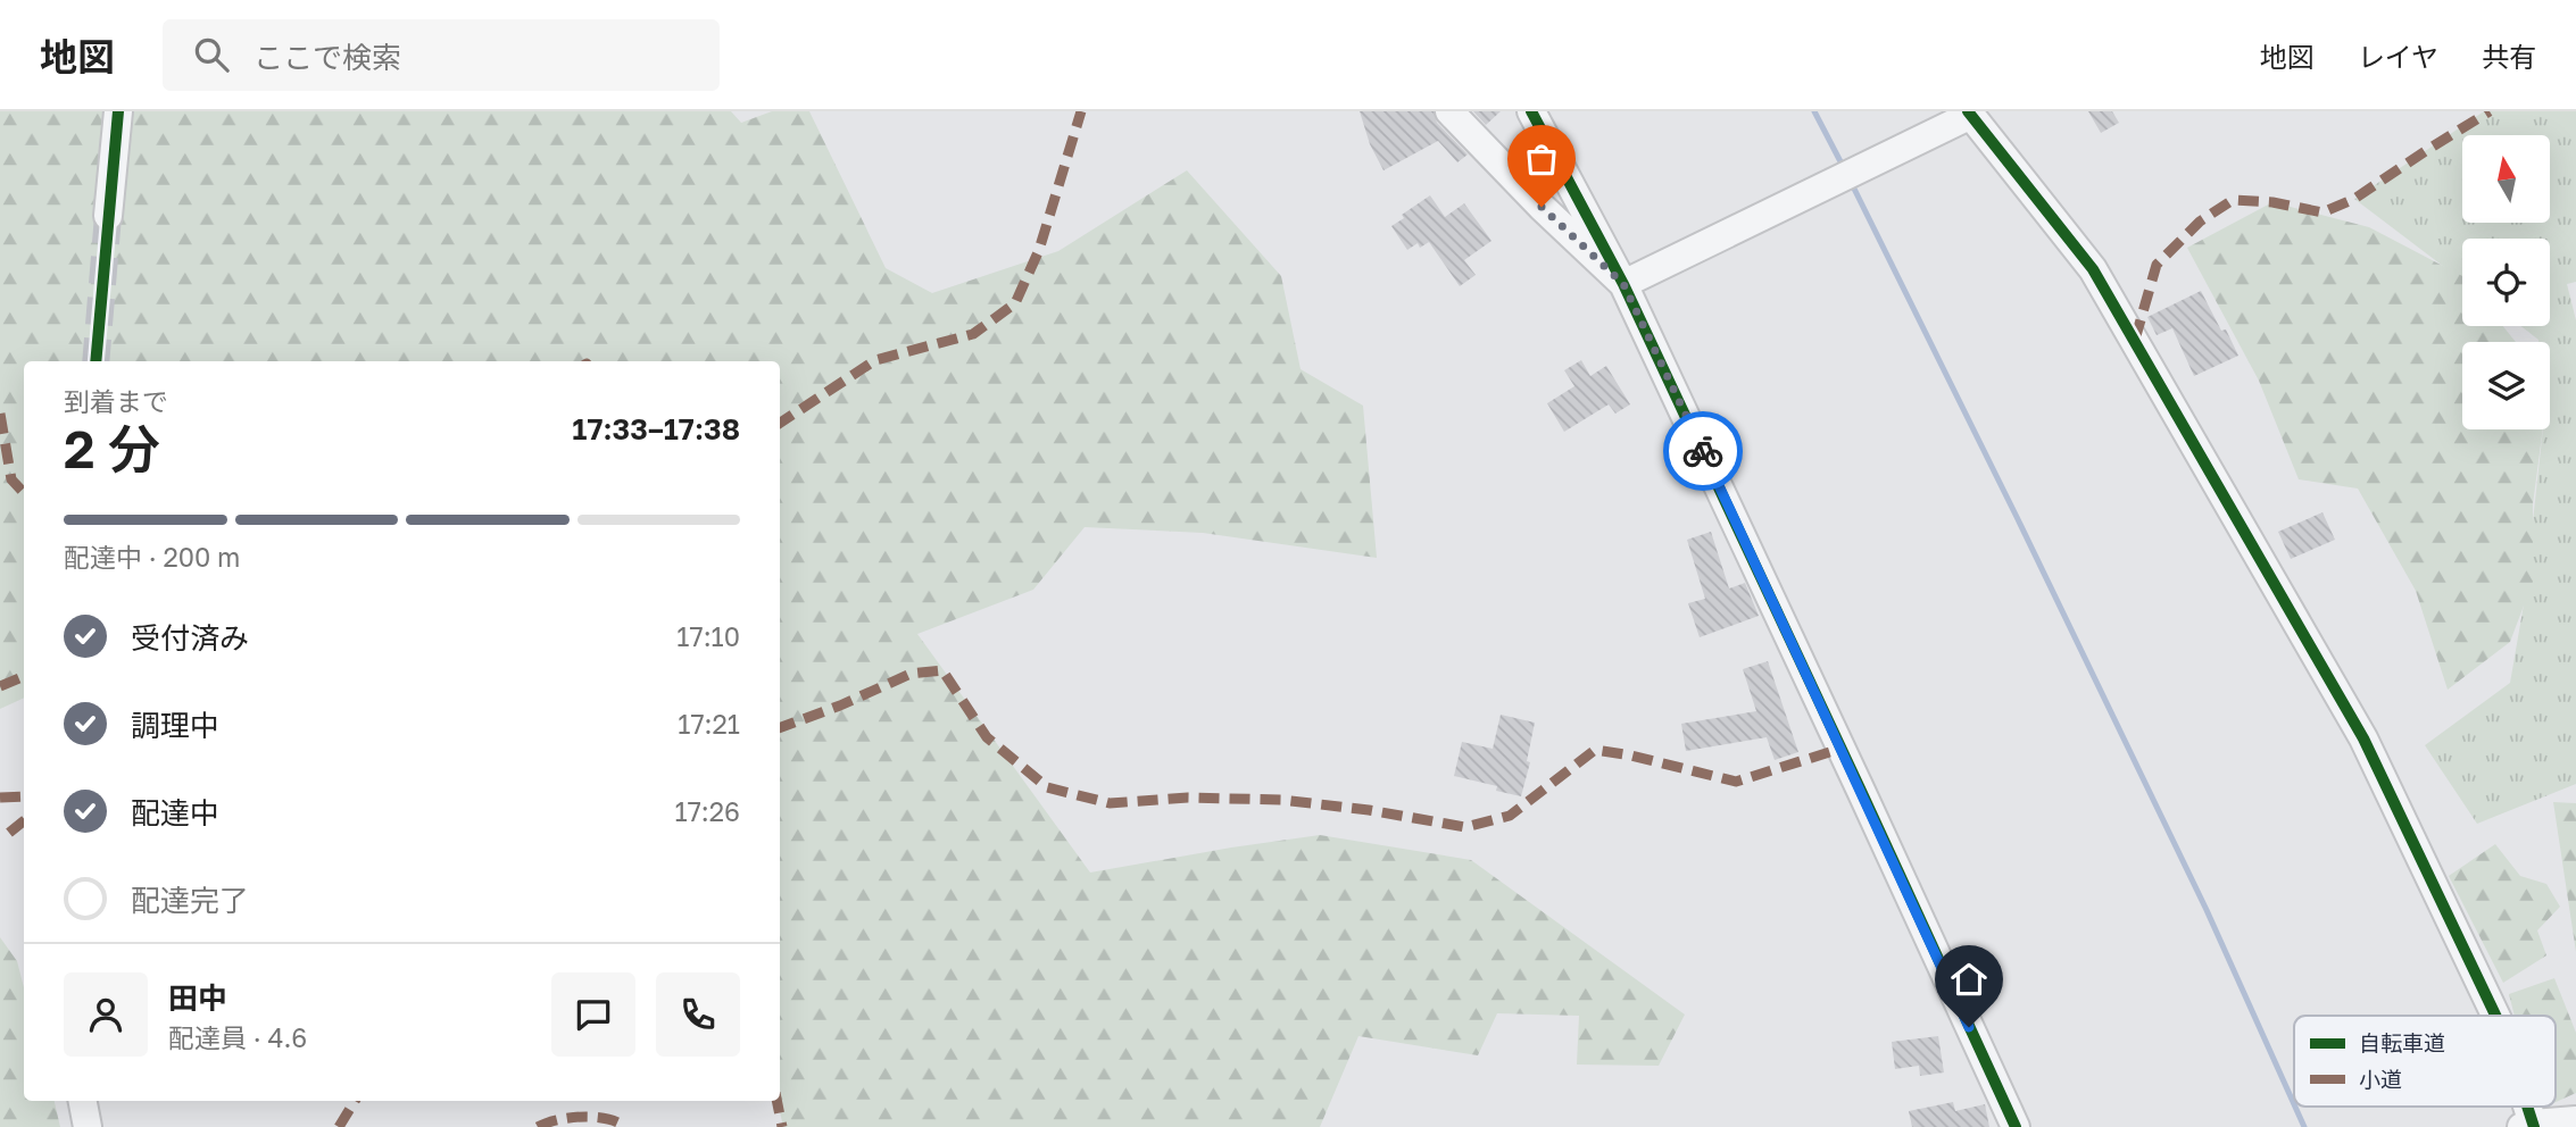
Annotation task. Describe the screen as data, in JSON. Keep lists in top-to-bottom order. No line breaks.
{"legend":["自転車道","小道"],"north":"top","page":{"header":"地図","search":"ここで検索","nav":["地図","レイヤ","共有"],"heading":["2 分","到着まで","17:33–17:38"],"panel":["田中","配達員 · 4.6"],"bar":"配達中 · 200 m","list":[["受付済み","17:10"],["調理中","17:21"],["配達中","17:26"],"配達完了"]}}
